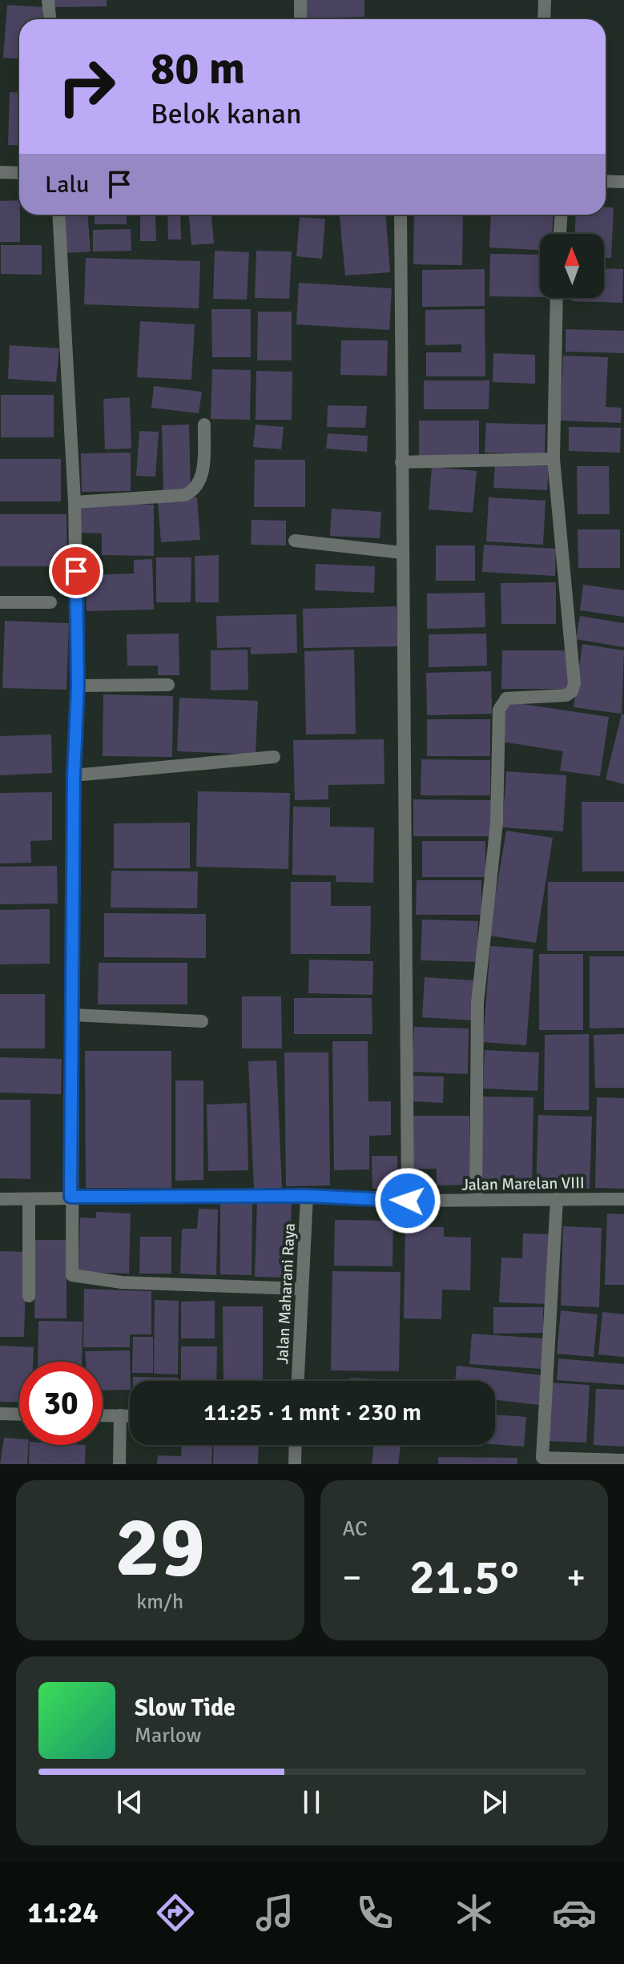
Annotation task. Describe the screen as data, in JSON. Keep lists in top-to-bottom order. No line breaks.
{"streets":{"street":["Jalan Marelan VIII","Jalan Maharani Raya"]},"crossings":[["Jalan Marelan VIII","Jalan Maharani Raya"]],"north":"top","page":{"turn":["80 m","Belok kanan"],"then":"Lalu","limit":"30","trip":"11:25 · 1 mnt · 230 m","tile":[["29","km/h"],"AC"],"heat":["−","21.5°","+"],"song":["Slow Tide","Marlow"],"tabs":"11:24"}}
